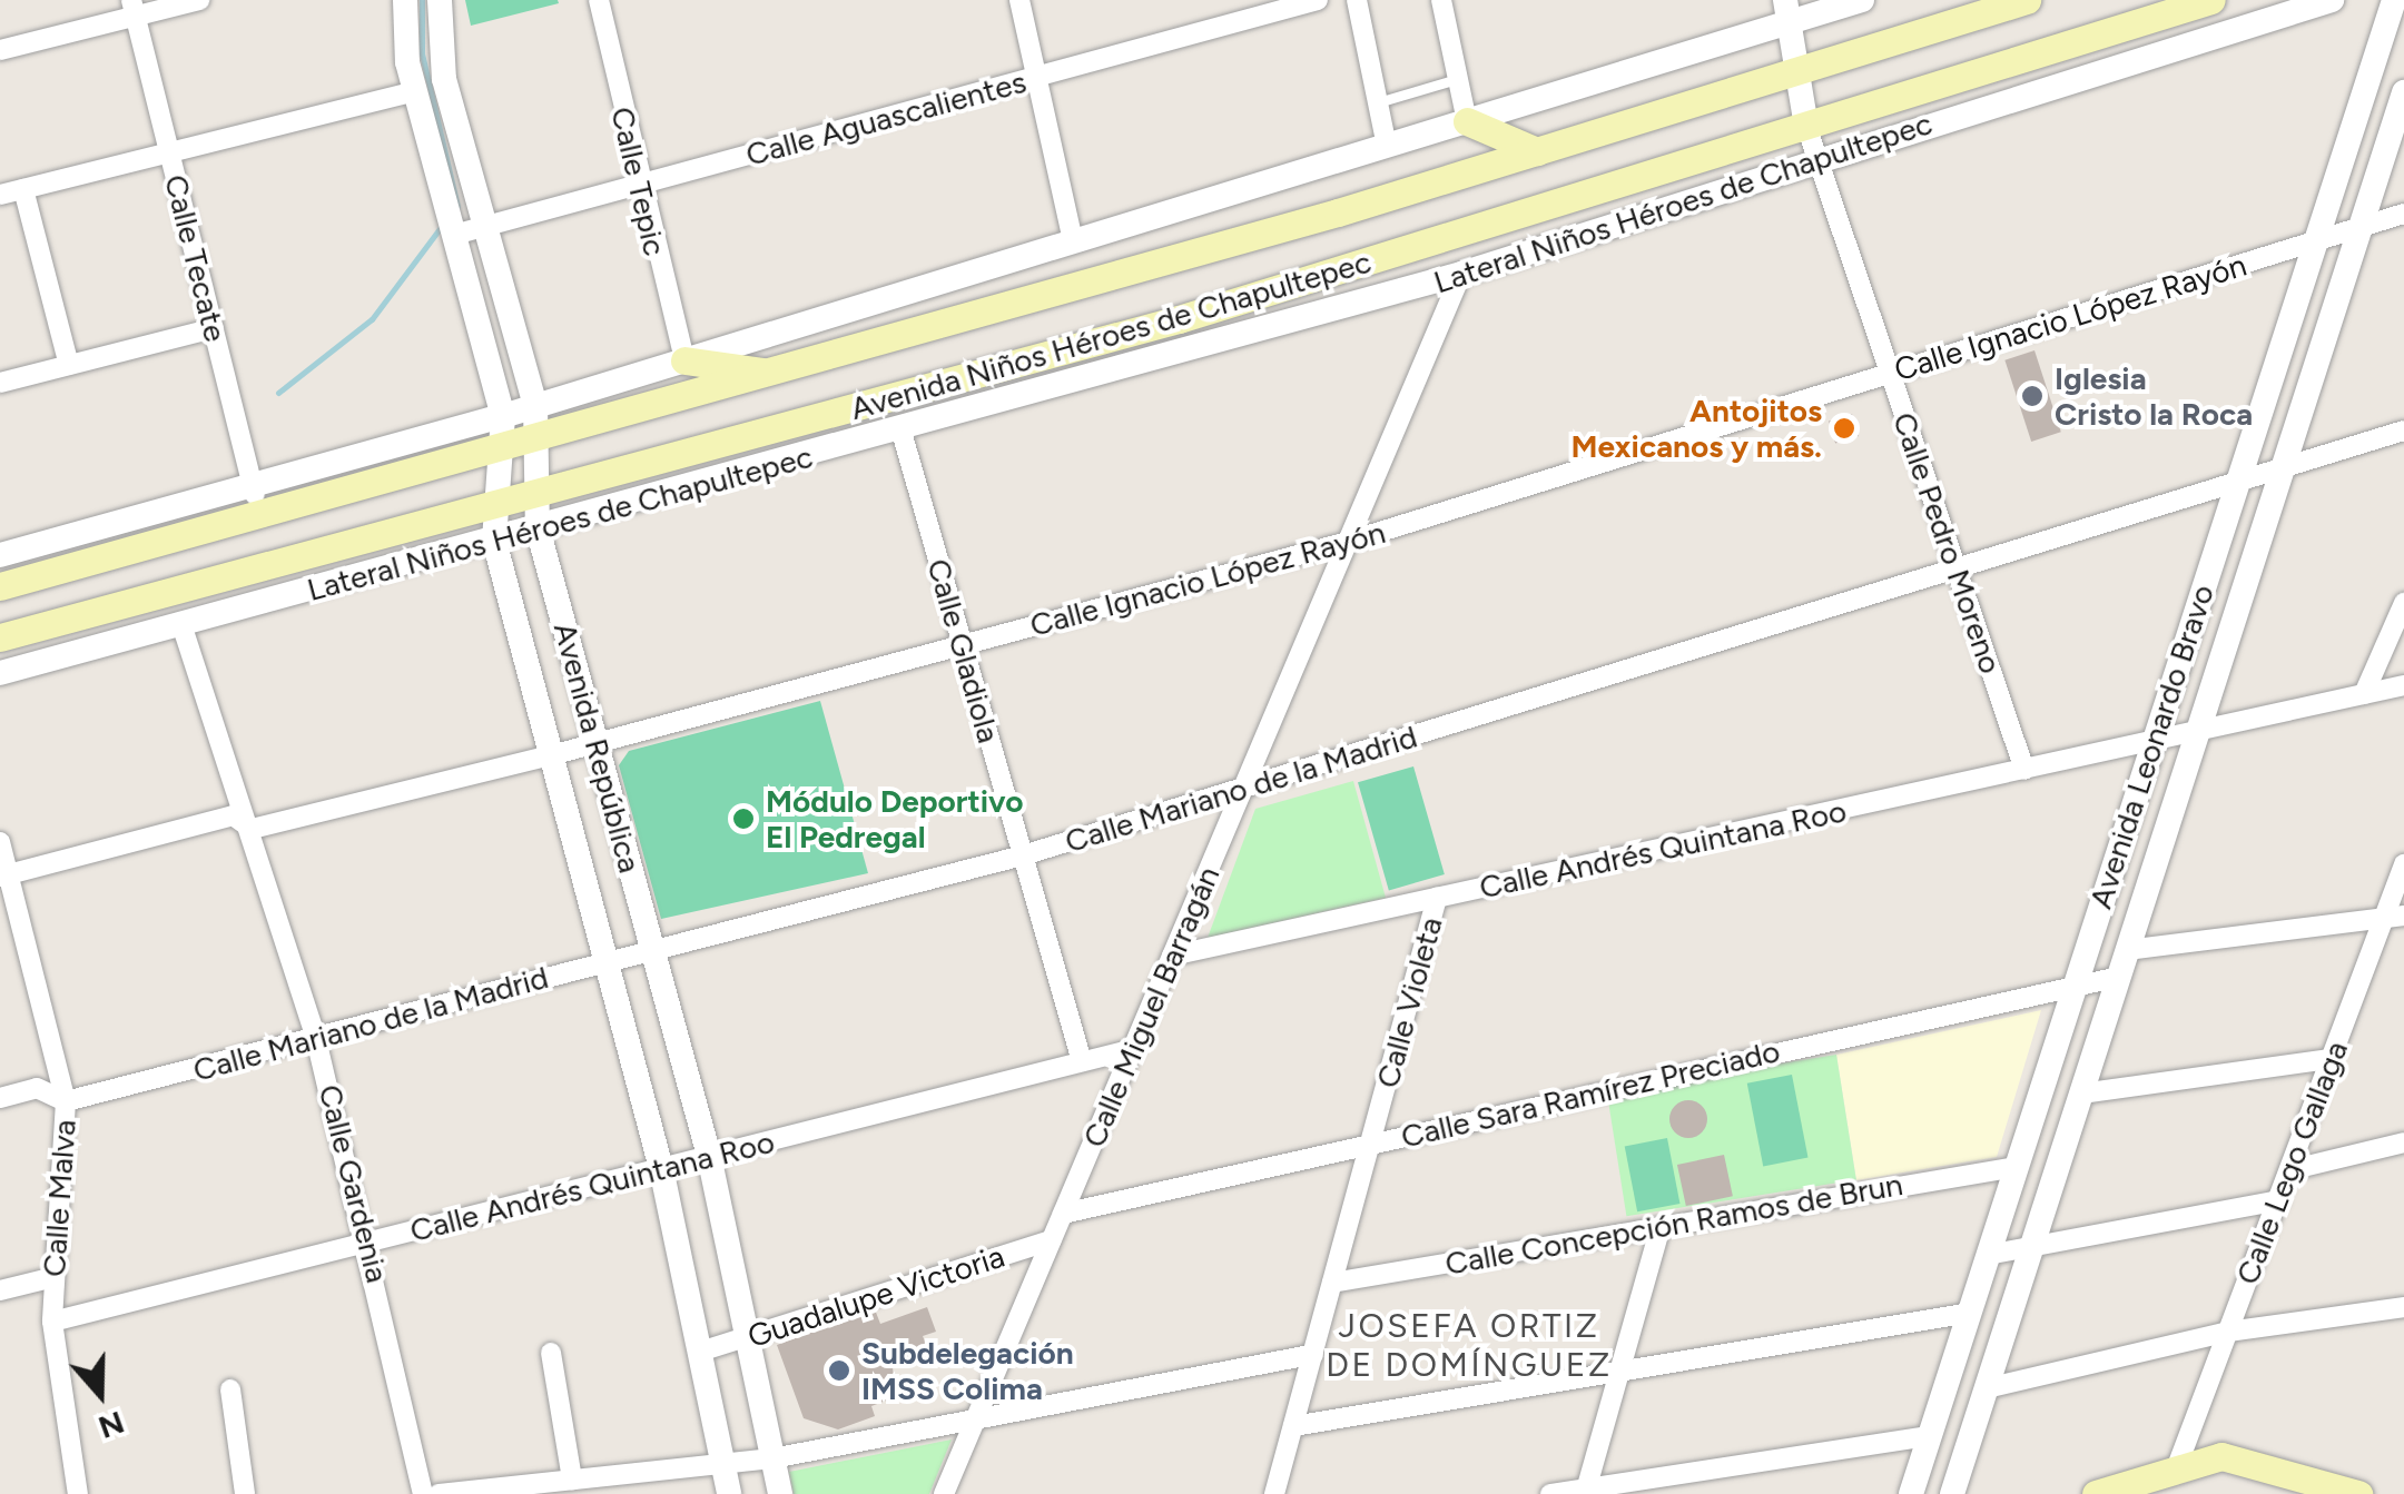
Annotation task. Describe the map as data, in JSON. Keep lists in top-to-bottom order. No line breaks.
{"streets":{"main road":["Avenida Niños Héroes de Chapultepec"],"street":["Calle Aguascalientes","Calle Tepic","Lateral Niños Héroes de Chapultepec","Calle Tecate","Calle Ignacio López Rayón","Calle Pedro Moreno","Calle Gladiola","Avenida Leonardo Bravo","Avenida República","Calle Mariano de la Madrid","Calle Andrés Quintana Roo","Calle Violeta","Calle Miguel Barragán","Calle Sara Ramírez Preciado","Calle Lego Gallaga","Calle Gardenia","Calle Malva","Calle Concepción Ramos de Brun","Guadalupe Victoria"]},"crossings":[["Calle Aguascalientes","Calle Tepic"],["Calle Aguascalientes","Avenida República"],["Lateral Niños Héroes de Chapultepec","Calle Pedro Moreno"],["Lateral Niños Héroes de Chapultepec","Calle Gladiola"],["Lateral Niños Héroes de Chapultepec","Avenida República"],["Lateral Niños Héroes de Chapultepec","Calle Miguel Barragán"],["Lateral Niños Héroes de Chapultepec","Calle Gardenia"],["Calle Tecate","Avenida Niños Héroes de Chapultepec"],["Calle Ignacio López Rayón","Calle Pedro Moreno"],["Calle Ignacio López Rayón","Calle Gladiola"],["Calle Ignacio López Rayón","Avenida Leonardo Bravo"],["Calle Ignacio López Rayón","Avenida República"],["Calle Ignacio López Rayón","Calle Miguel Barragán"],["Calle Ignacio López Rayón","Calle Gardenia"],["Calle Ignacio López Rayón","Calle Malva"],["Avenida Niños Héroes de Chapultepec","Calle Pedro Moreno"],["Avenida Niños Héroes de Chapultepec","Avenida República"],["Calle Pedro Moreno","Calle Mariano de la Madrid"],["Calle Pedro Moreno","Calle Andrés Quintana Roo"],["Calle Gladiola","Calle Mariano de la Madrid"],["Calle Gladiola","Calle Andrés Quintana Roo"],["Avenida Leonardo Bravo","Calle Mariano de la Madrid"],["Avenida Leonardo Bravo","Calle Andrés Quintana Roo"],["Avenida Leonardo Bravo","Calle Sara Ramírez Preciado"],["Avenida Leonardo Bravo","Calle Concepción Ramos de Brun"],["Avenida República","Calle Mariano de la Madrid"],["Avenida República","Calle Andrés Quintana Roo"],["Avenida República","Guadalupe Victoria"],["Calle Mariano de la Madrid","Calle Miguel Barragán"],["Calle Mariano de la Madrid","Calle Gardenia"],["Calle Mariano de la Madrid","Calle Malva"],["Calle Andrés Quintana Roo","Calle Violeta"],["Calle Andrés Quintana Roo","Calle Miguel Barragán"],["Calle Andrés Quintana Roo","Calle Gardenia"],["Calle Andrés Quintana Roo","Calle Malva"],["Calle Violeta","Calle Sara Ramírez Preciado"],["Calle Violeta","Calle Concepción Ramos de Brun"],["Calle Miguel Barragán","Calle Sara Ramírez Preciado"],["Calle Miguel Barragán","Guadalupe Victoria"]],"districts":["JOSEFA ORTIZ DE DOMÍNGUEZ"],"places":["Iglesia Cristo la Roca","Antojitos Mexicanos y más.","Módulo Deportivo El Pedregal","Subdelegación IMSS Colima"],"north":"bottom"}
